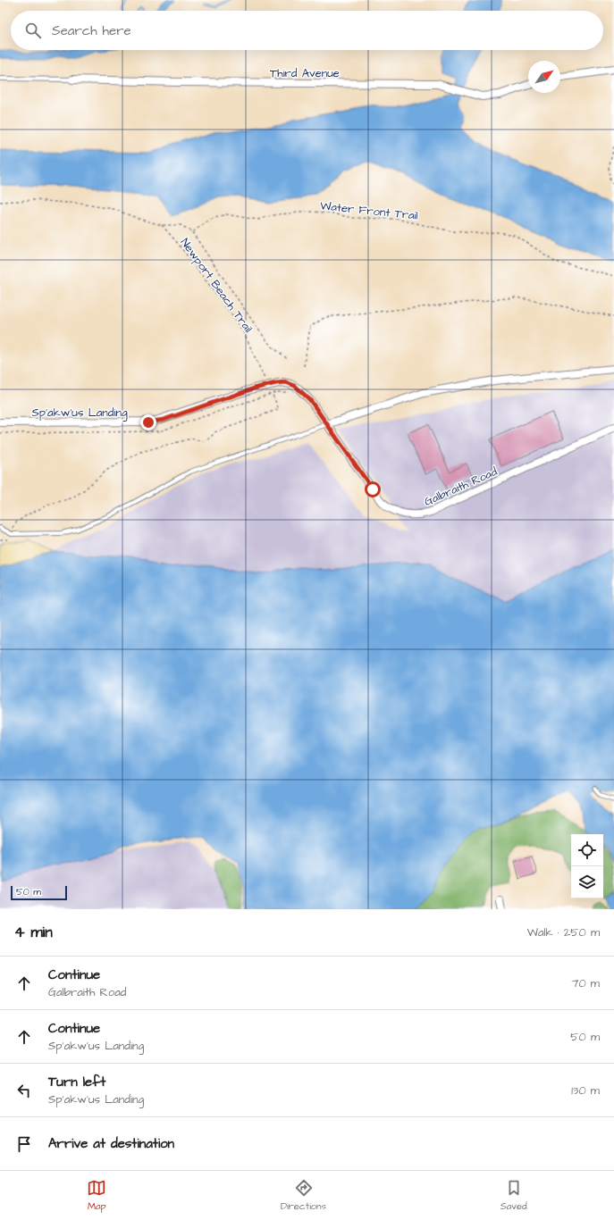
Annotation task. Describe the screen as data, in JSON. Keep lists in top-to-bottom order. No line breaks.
{"streets":{"street":["Third Avenue","Sp’akw’us Landing","Galbraith Road"],"path":["Water Front Trail","Newport Beach Trail"]},"crossings":[["Sp’akw’us Landing","Galbraith Road"]],"scale_bar":"50 m","north":"top right","page":{"search":"Search here","scale":"50 m","heading":["4 min","Walk · 250 m"],"list":[["Continue","Galbraith Road","70 m"],["Continue","Sp’akw’us Landing","50 m"],["Turn left","Sp’akw’us Landing","130 m"],"Arrive at destination"],"nav":["Map","Directions","Saved"]}}
